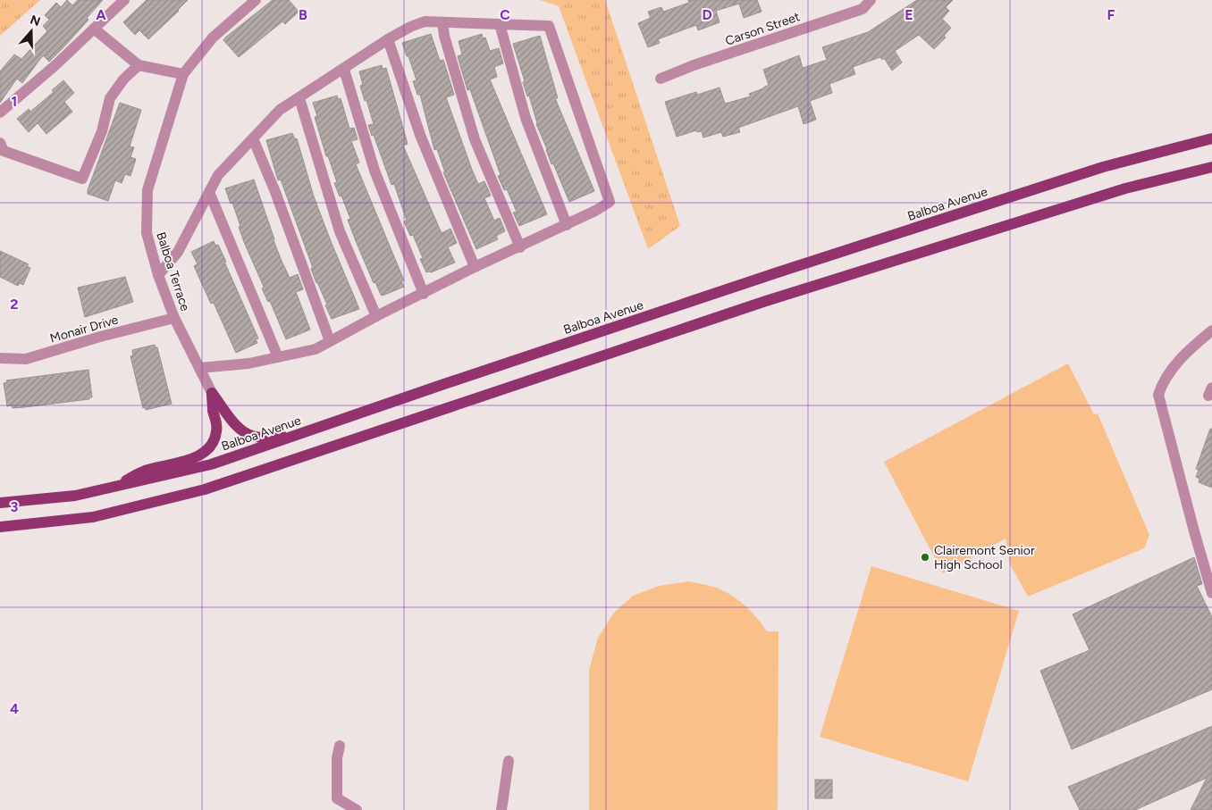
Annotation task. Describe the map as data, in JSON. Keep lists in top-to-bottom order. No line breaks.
{"streets":{"main road":["Balboa Avenue"],"street":["Carson Street","Balboa Terrace","Monair Drive"]},"crossings":[["Balboa Terrace","Monair Drive"]],"places":["Clairemont Senior High School"],"north":"top","grid":{"columns":["A","B","C","D","E","F"],"rows":["1","2","3","4"]}}
